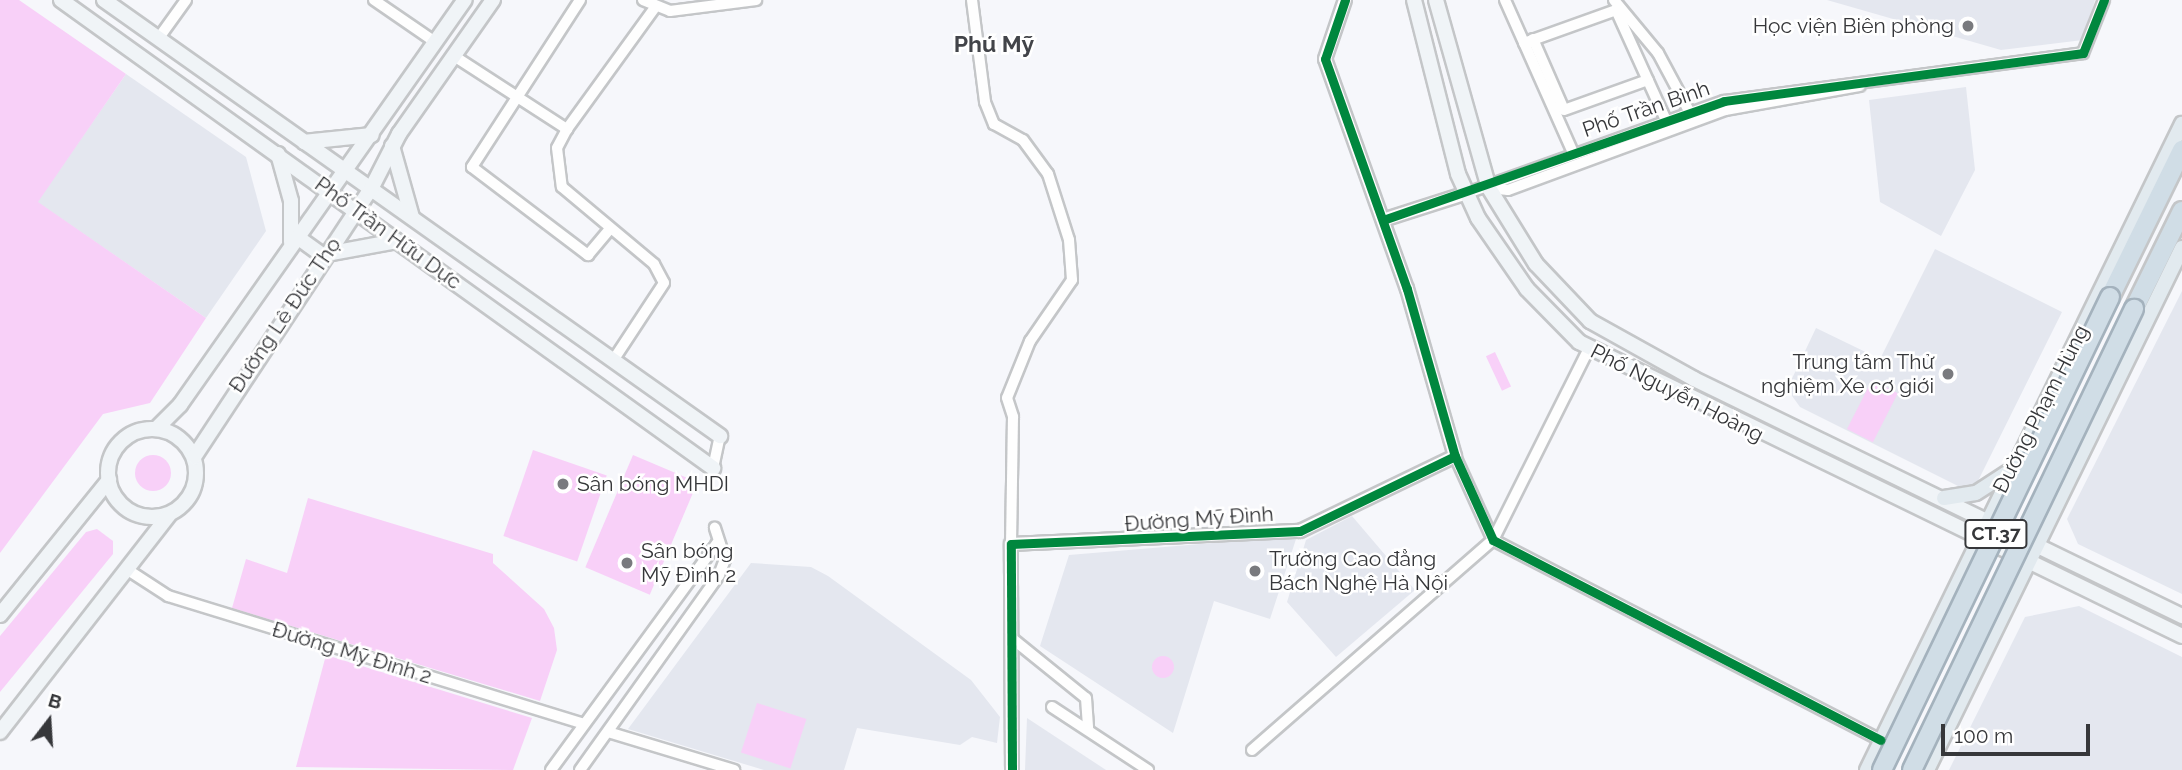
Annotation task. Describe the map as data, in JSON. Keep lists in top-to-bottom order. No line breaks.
{"streets":{"highway":["CT.37"],"main road":["Phố Trần Hữu Dực","Đường Lê Đức Thọ","Phố Nguyễn Hoàng","Đường Phạm Hùng"],"street":["Phố Trần Bình","Đường Mỹ Đình","Đường Mỹ Đình 2"]},"crossings":[["Phố Trần Bình","Phố Nguyễn Hoàng"],["Phố Trần Hữu Dực","Đường Lê Đức Thọ"],["Phố Nguyễn Hoàng","Đường Phạm Hùng"]],"districts":["Phú Mỹ"],"places":["Học viện Biên phòng","Trung tâm Thử nghiệm Xe cơ giới","Sân bóng MHDI","Sân bóng Mỹ Đình 2","Trường Cao đẳng Bách Nghệ Hà Nội"],"scale_bar":"100 m","north":"top"}
